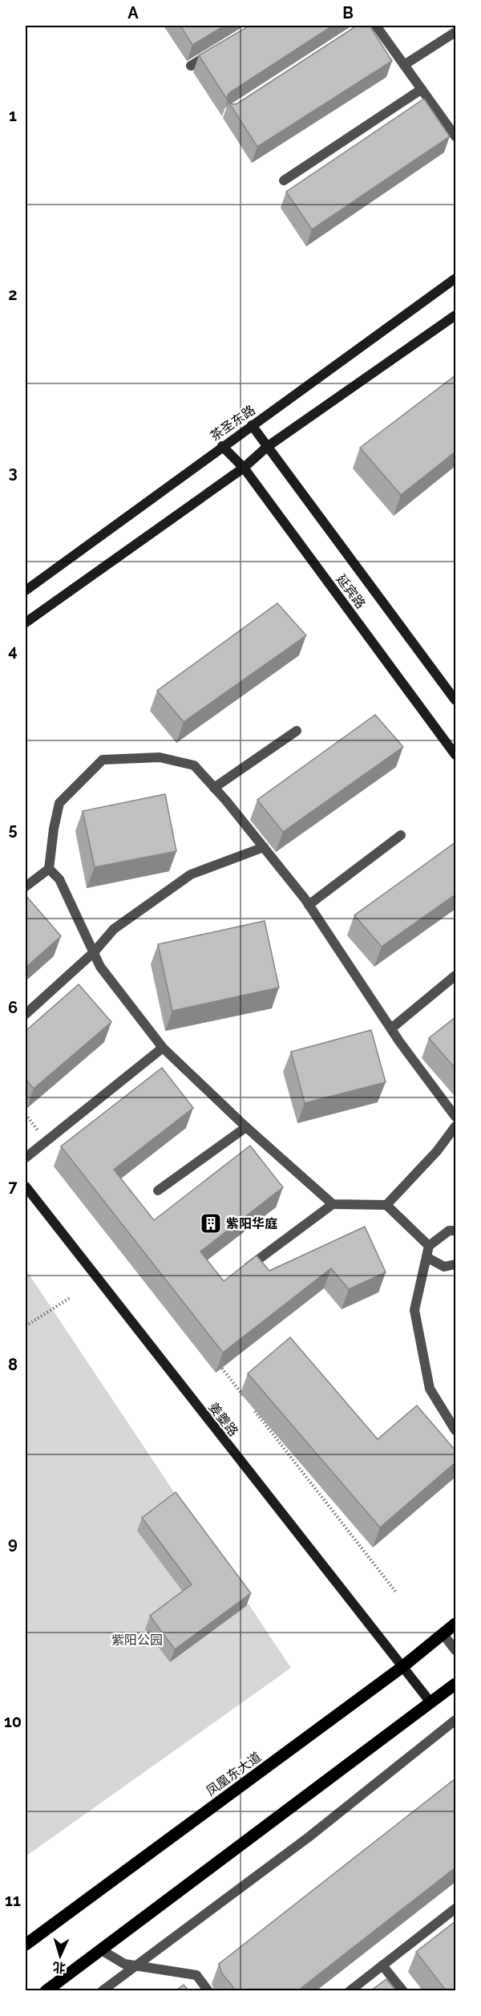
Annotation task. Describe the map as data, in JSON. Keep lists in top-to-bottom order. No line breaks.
{"streets":{"main road":["凤凰东大道"],"street":["茶圣东路","延宾路","姜夔路"]},"crossings":[["茶圣东路","延宾路"],["姜夔路","凤凰东大道"]],"parks":["紫阳公园"],"places":{"building":["紫阳华庭"]},"north":"bottom","grid":{"columns":["A","B"],"rows":["1","2","3","4","5","6","7","8","9","10","11"]}}
